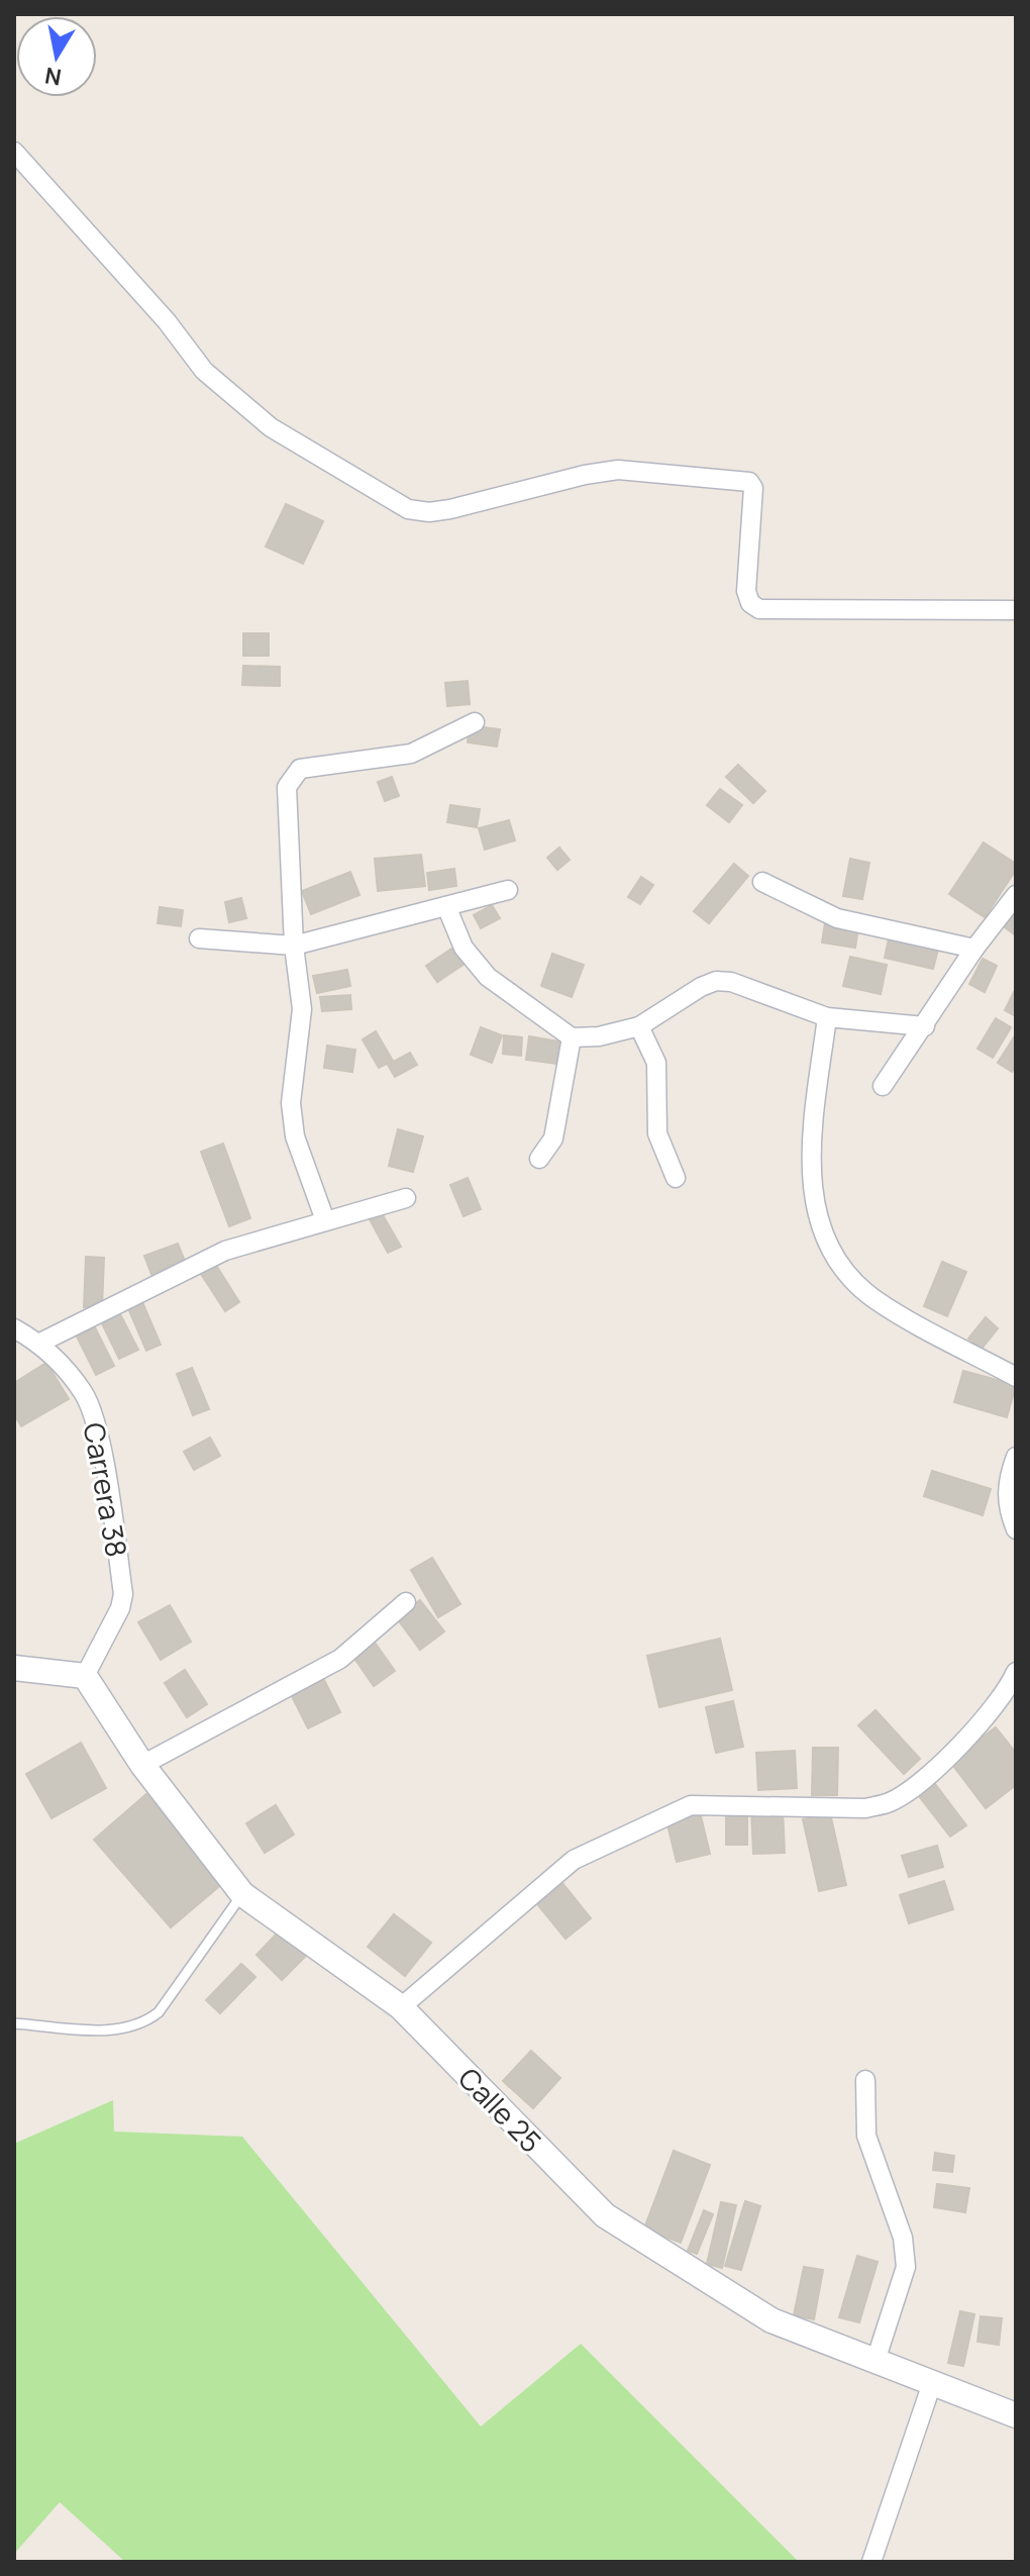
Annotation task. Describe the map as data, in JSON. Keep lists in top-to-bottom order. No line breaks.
{"streets":{"street":["Carrera 38","Calle 25"]},"crossings":[["Carrera 38","Calle 25"]],"north":"bottom"}
